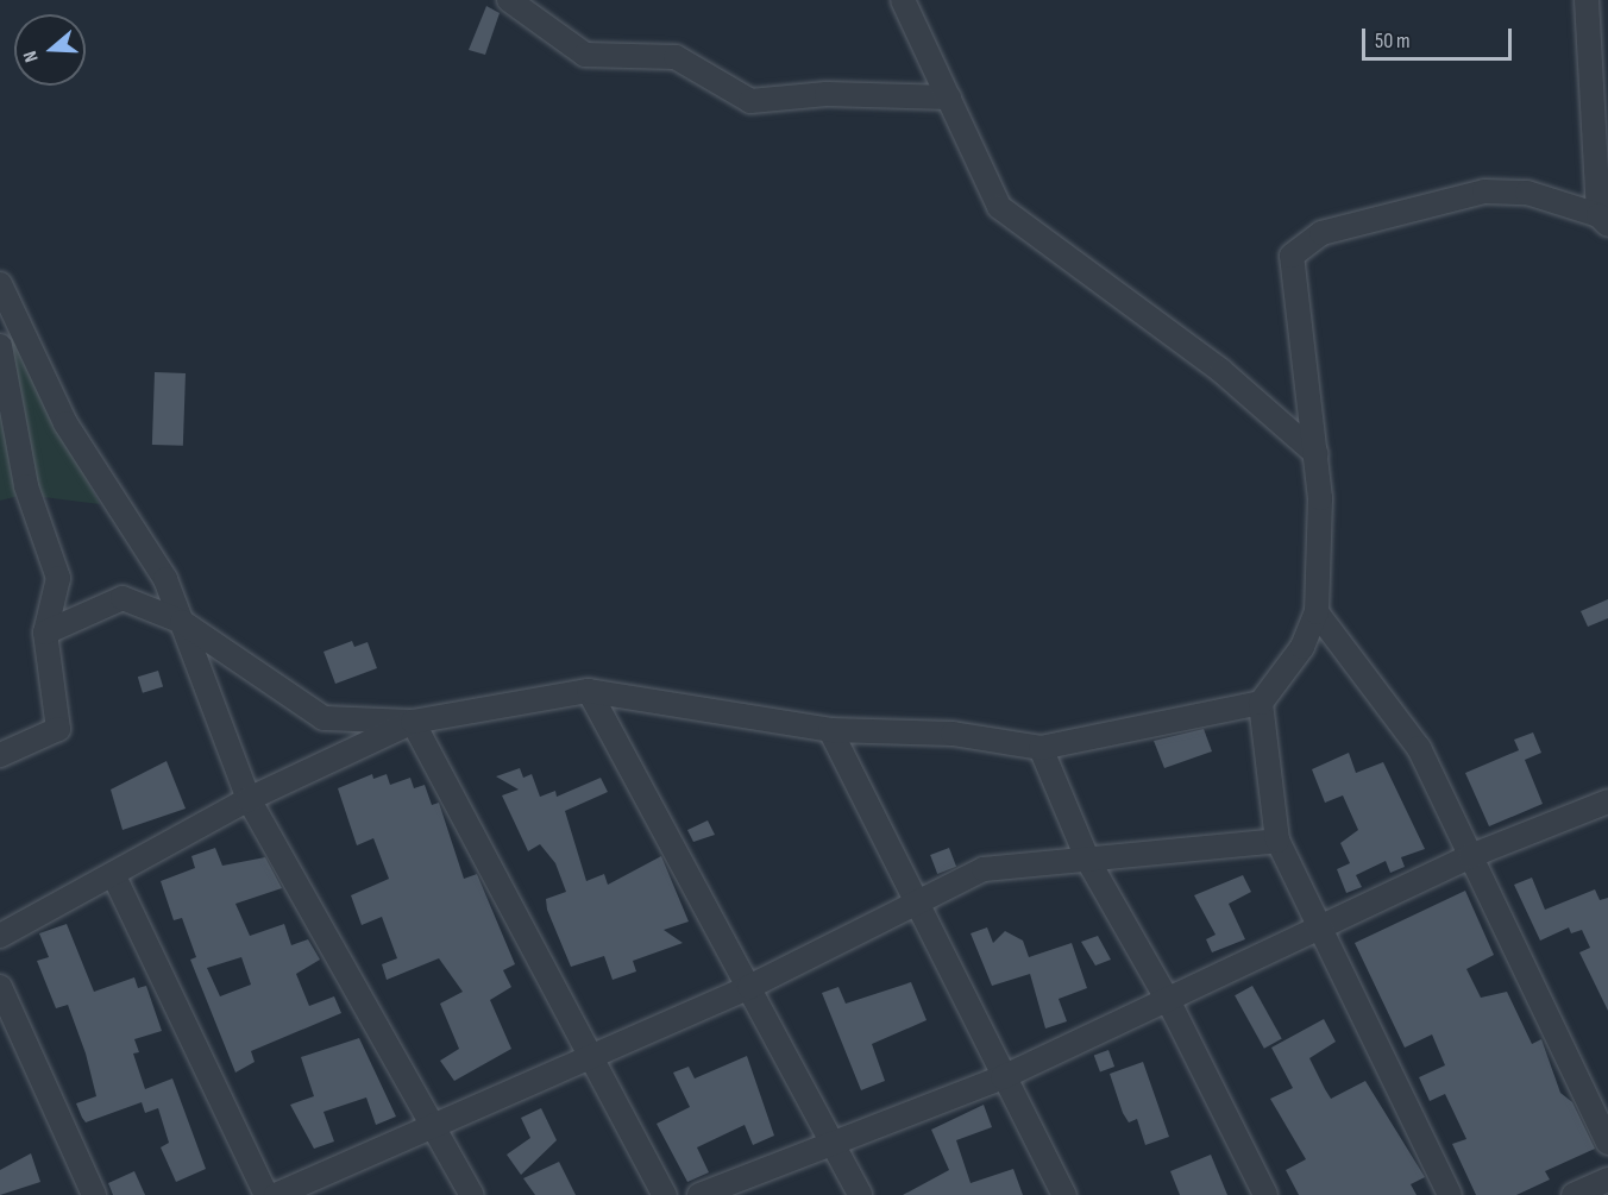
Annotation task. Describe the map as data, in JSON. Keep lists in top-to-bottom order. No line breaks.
{"scale_bar":"50 m","north":"left"}
